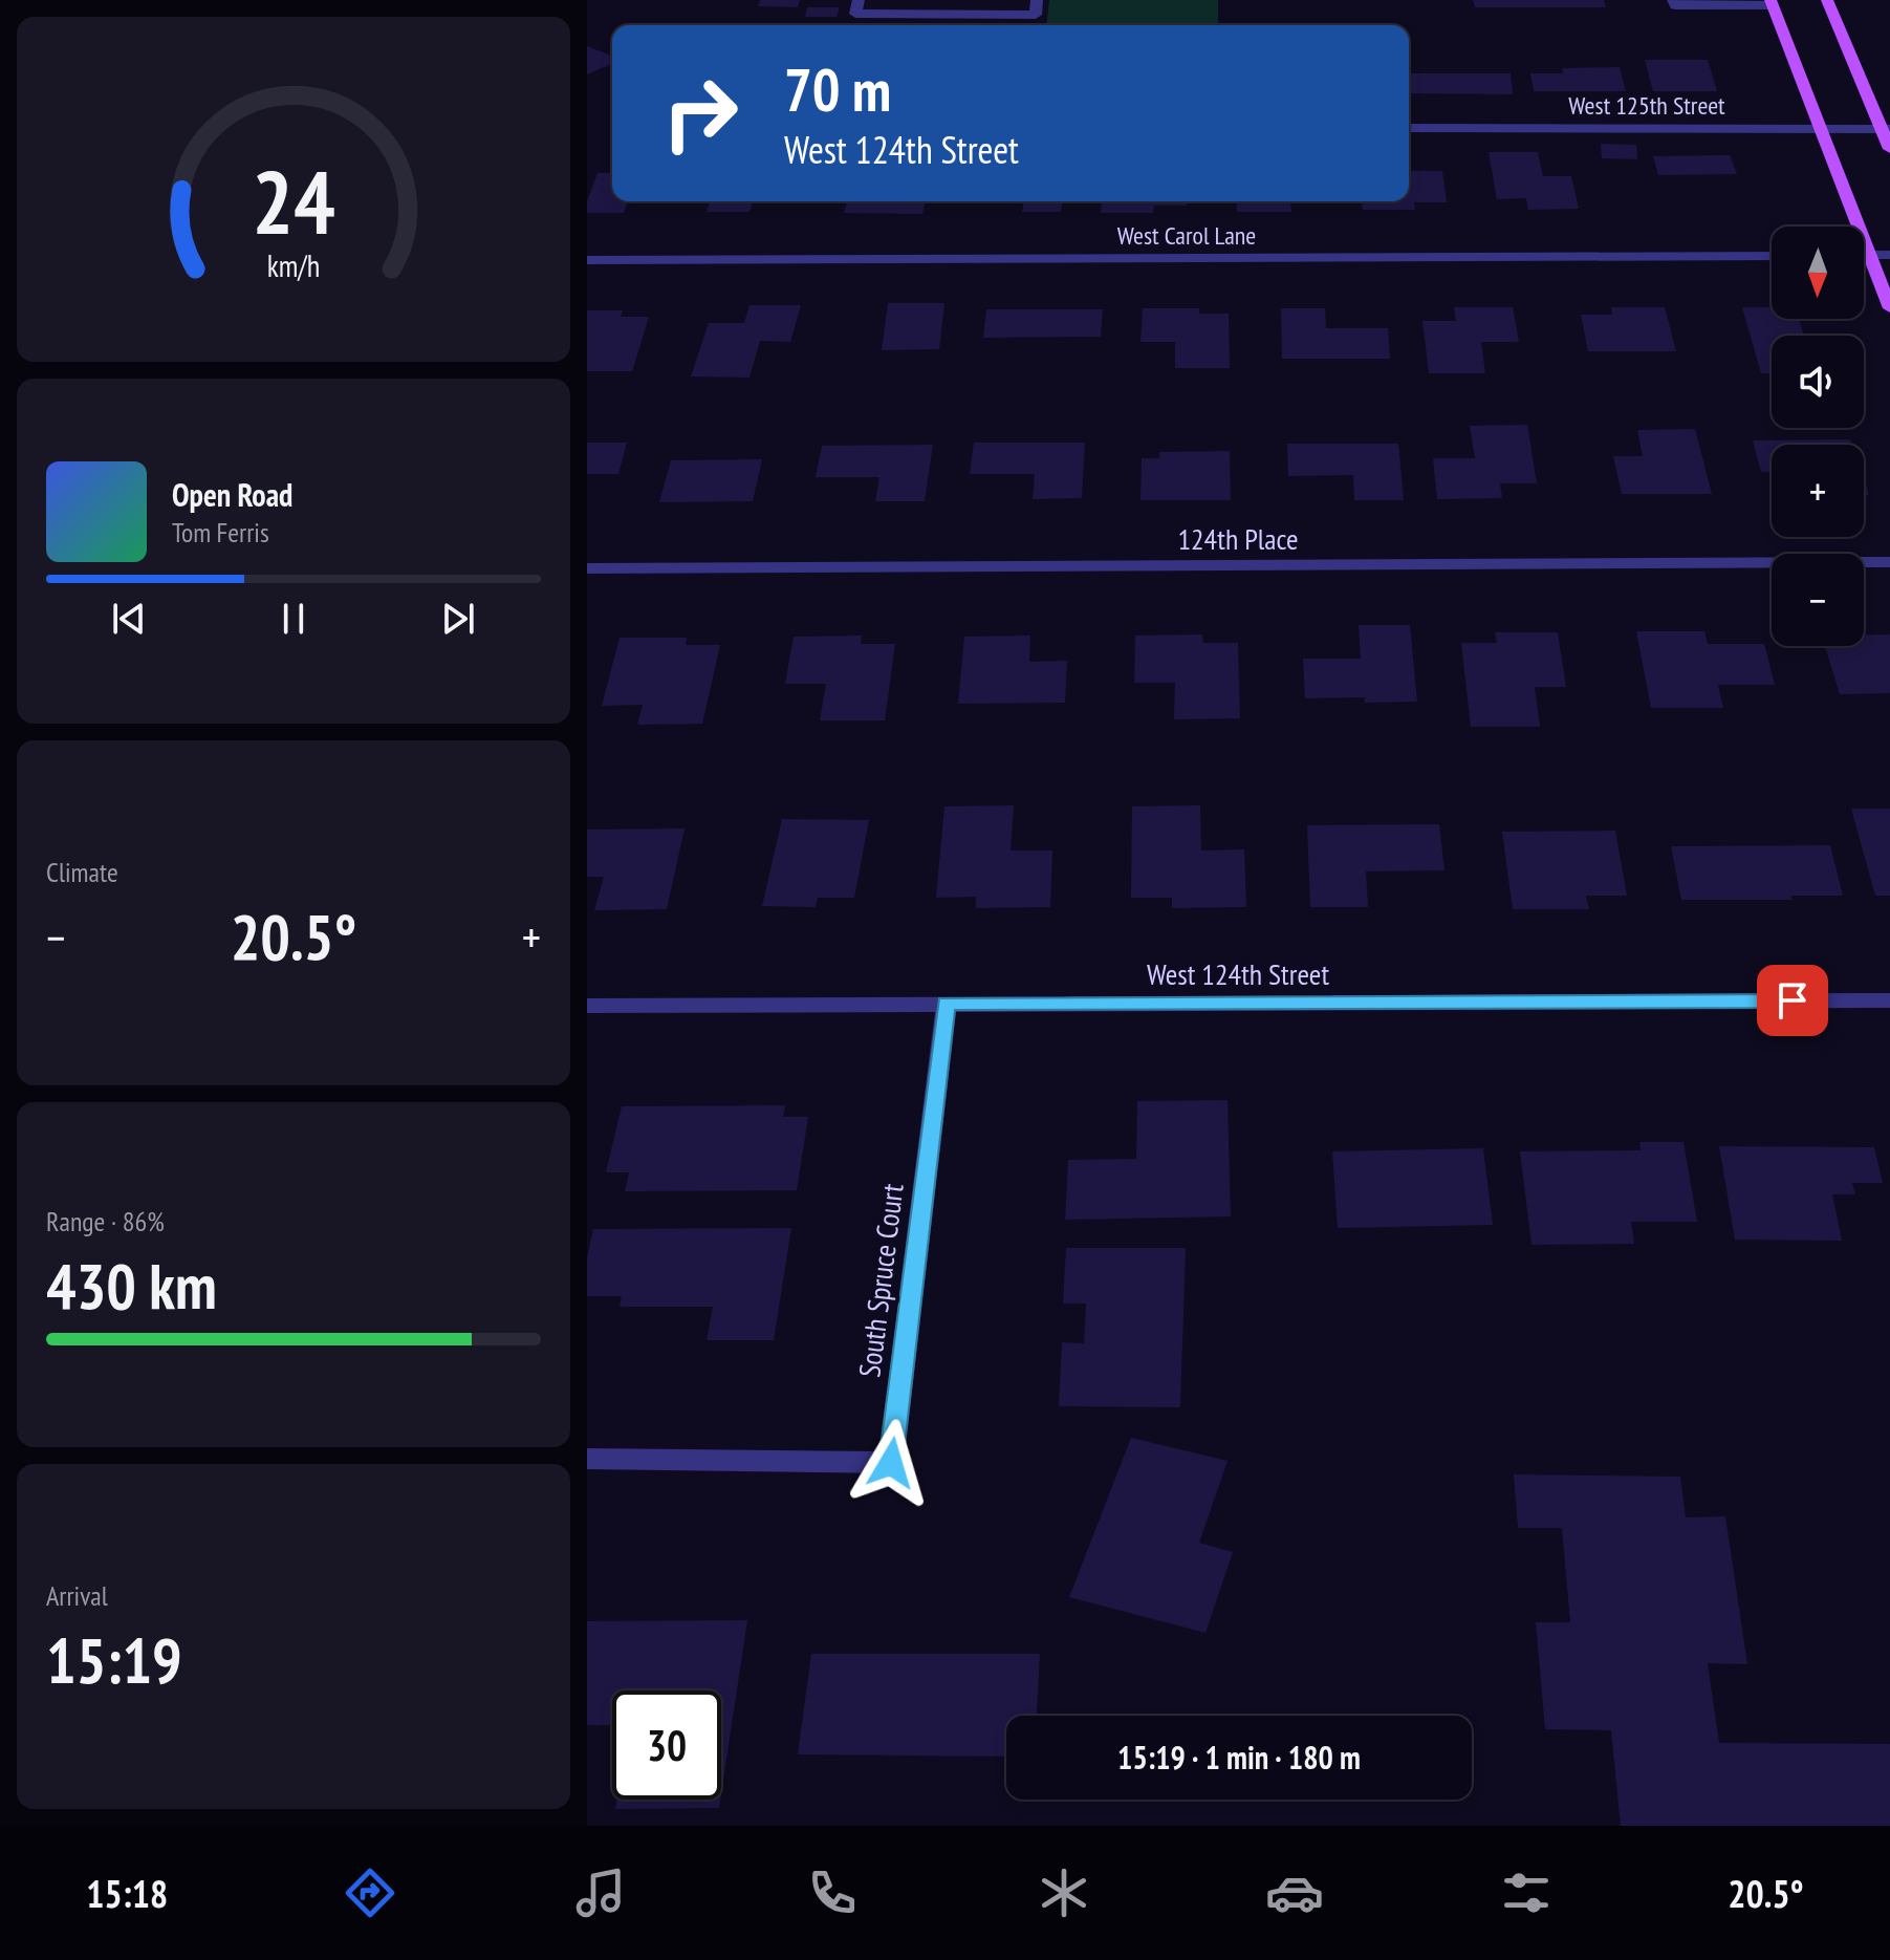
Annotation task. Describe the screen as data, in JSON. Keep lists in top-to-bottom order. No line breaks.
{"streets":{"street":["West 125th Street","West Carol Lane","124th Place","West 124th Street","South Spruce Court"]},"crossings":[["West 124th Street","South Spruce Court"]],"north":"bottom","page":{"turn":["70 m","West 124th Street"],"map_buttons":["+","−"],"song":["Open Road","Tom Ferris"],"tile":["Climate",["Range · 86%","430 km"],["Arrival","15:19"]],"heat":["−","20.5°","+"],"limit":"30","trip":"15:19 · 1 min · 180 m","tabs":["15:18","20.5°"],"gauge":["24","km/h"]}}
